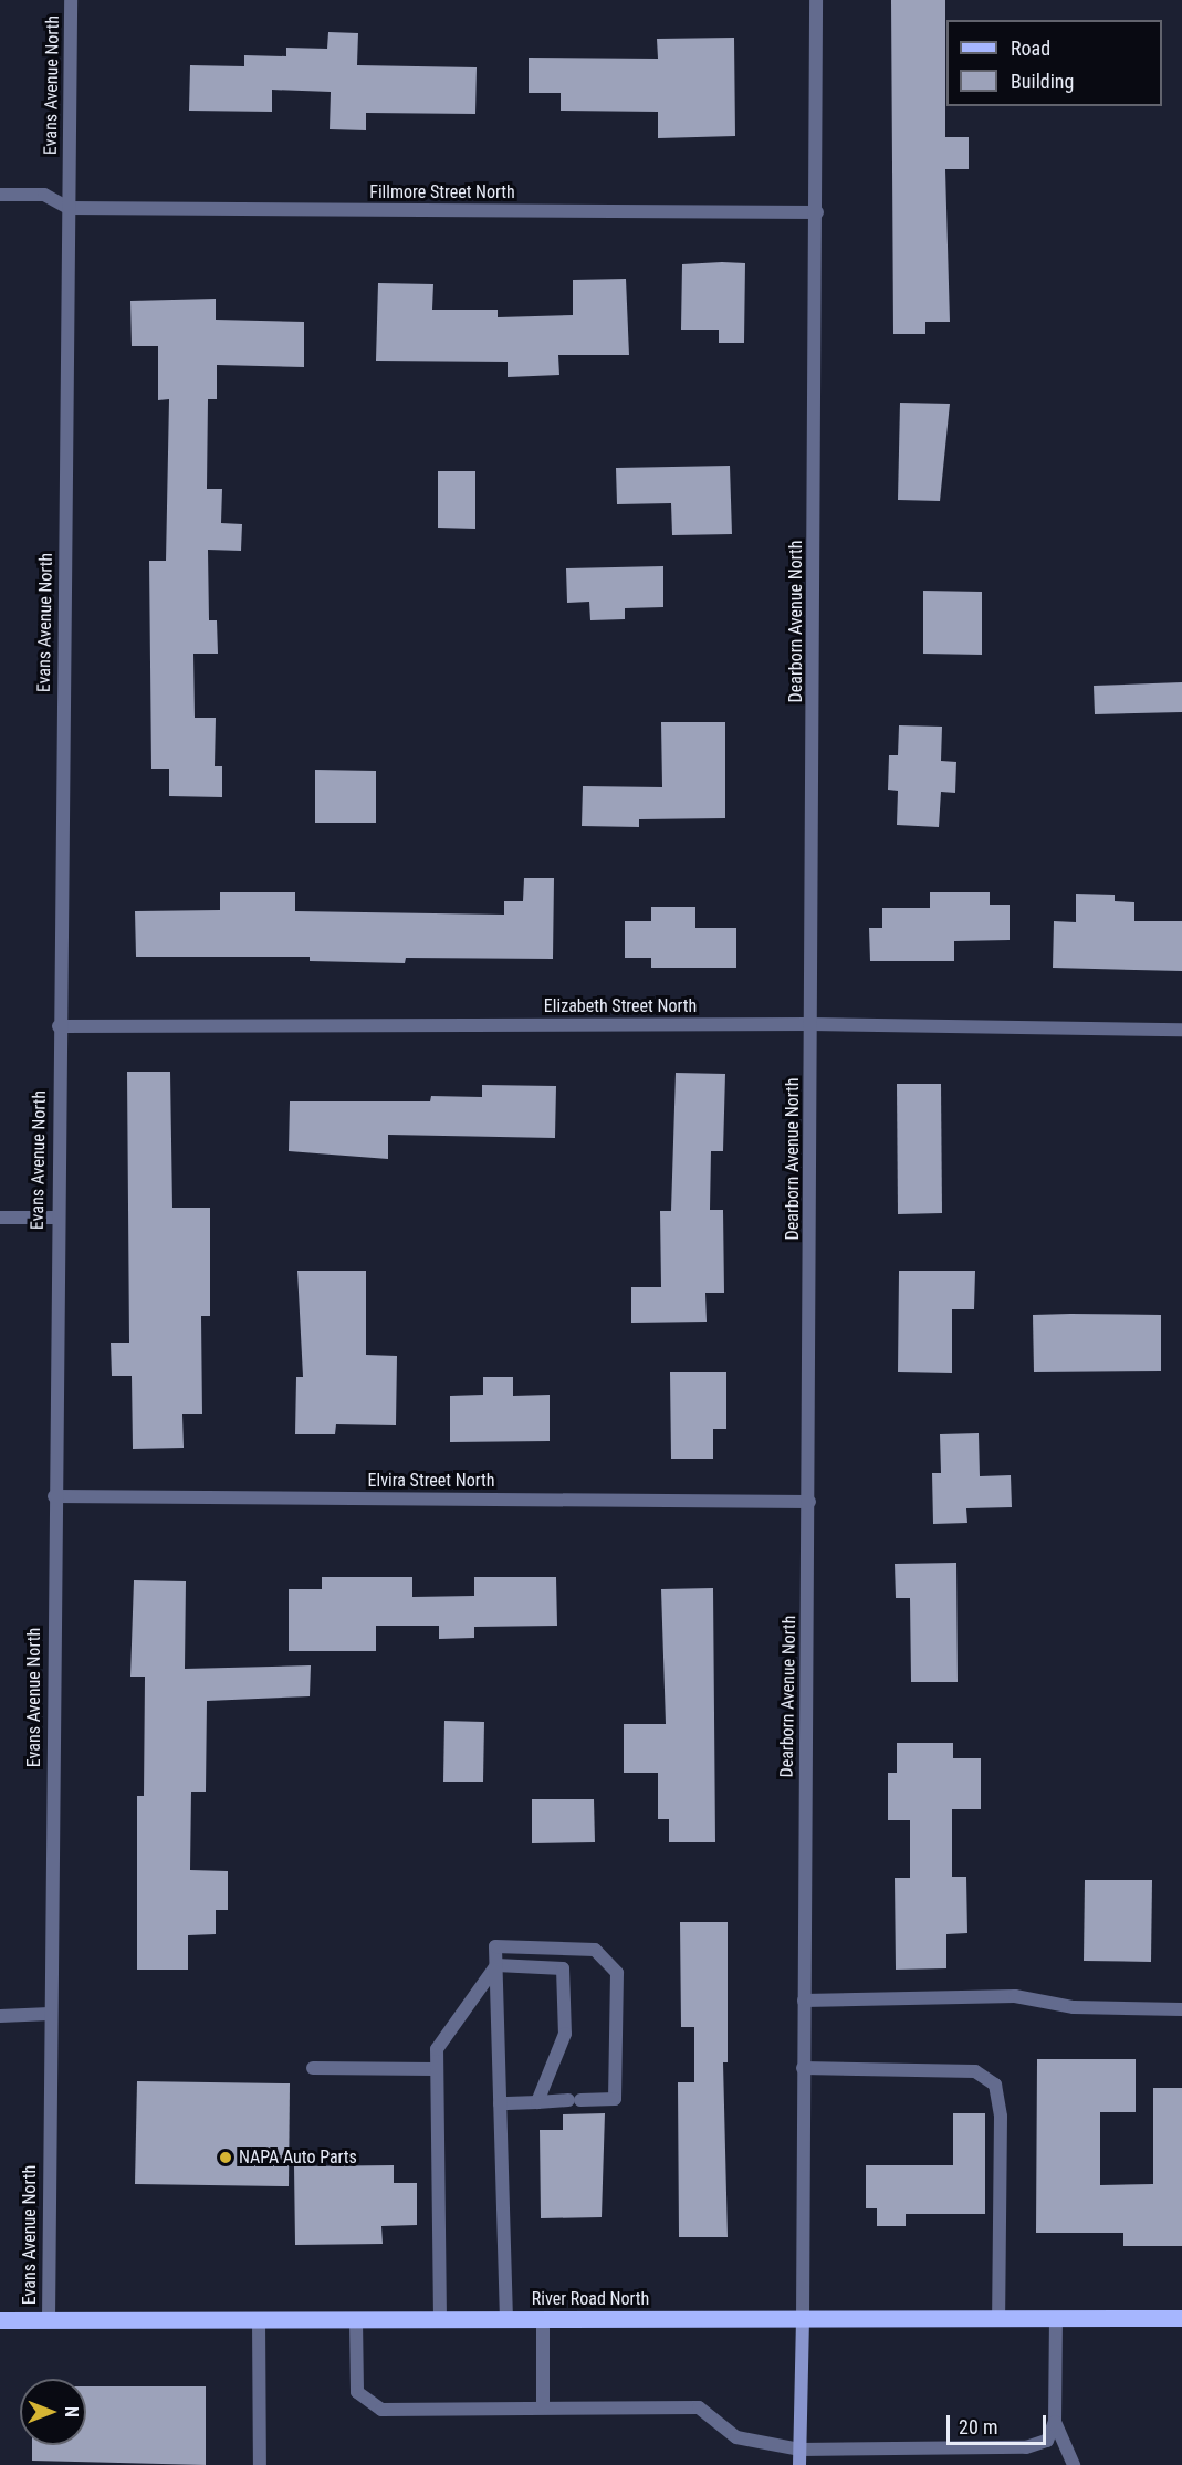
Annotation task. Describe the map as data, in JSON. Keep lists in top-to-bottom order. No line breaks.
{"streets":{"main road":["River Road North"],"street":["Evans Avenue North","Fillmore Street North","Dearborn Avenue North","Elizabeth Street North","Elvira Street North"]},"crossings":[["Evans Avenue North","Fillmore Street North"],["Evans Avenue North","Elizabeth Street North"],["Evans Avenue North","Elvira Street North"],["Evans Avenue North","River Road North"],["Fillmore Street North","Dearborn Avenue North"],["Dearborn Avenue North","Elizabeth Street North"],["Dearborn Avenue North","Elvira Street North"],["Dearborn Avenue North","River Road North"]],"places":["NAPA Auto Parts"],"legend":["Road","Building"],"scale_bar":"20 m","north":"right"}
